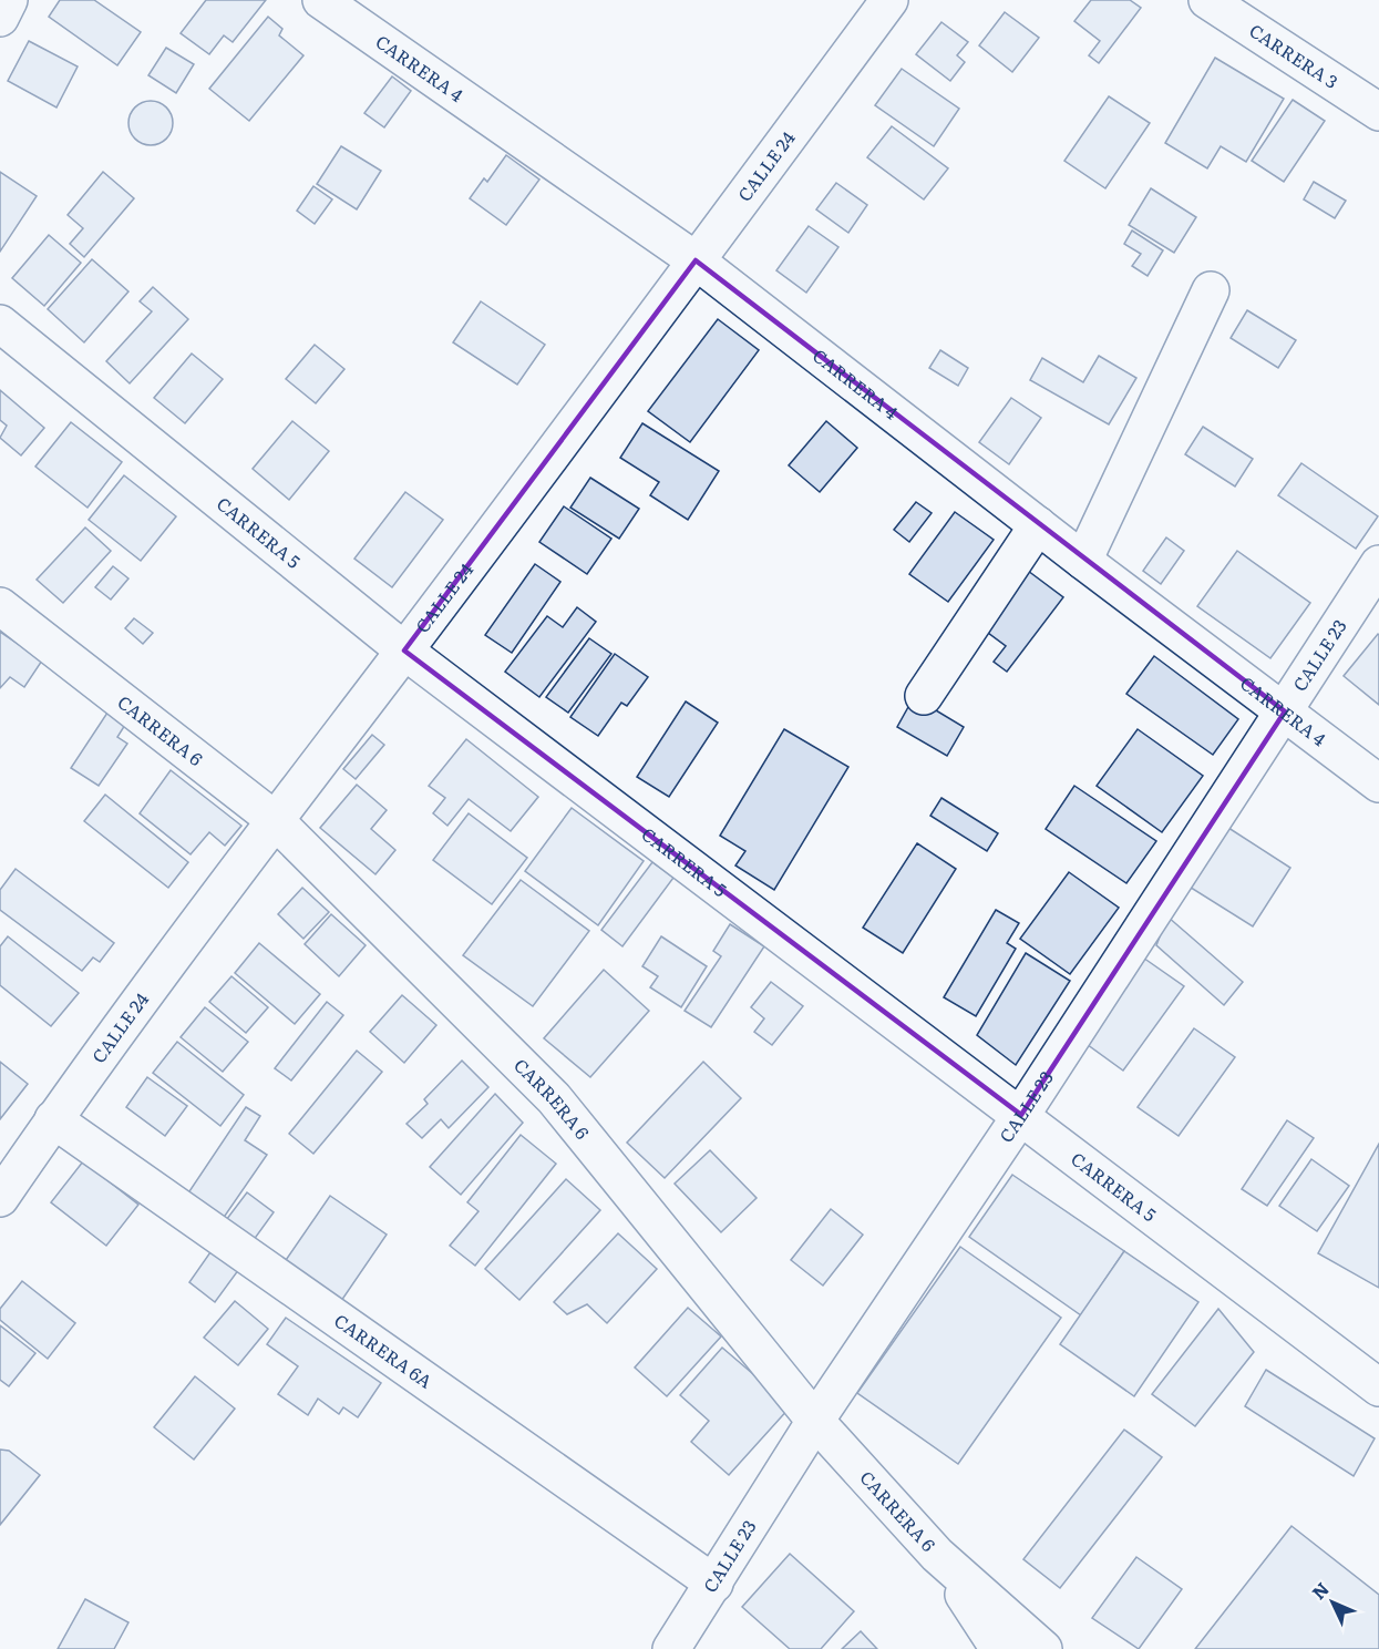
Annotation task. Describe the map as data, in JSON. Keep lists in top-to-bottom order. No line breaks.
{"streets":{"street":["CARRERA 3","CARRERA 4","CALLE 24","CARRERA 5","CALLE 23","CARRERA 6","CARRERA 6A"]},"crossings":[["CARRERA 4","CALLE 24"],["CARRERA 4","CALLE 23"],["CALLE 24","CARRERA 5"],["CALLE 24","CARRERA 6"],["CALLE 24","CARRERA 6A"],["CARRERA 5","CALLE 23"],["CALLE 23","CARRERA 6"],["CALLE 23","CARRERA 6A"]],"north":"top left"}
